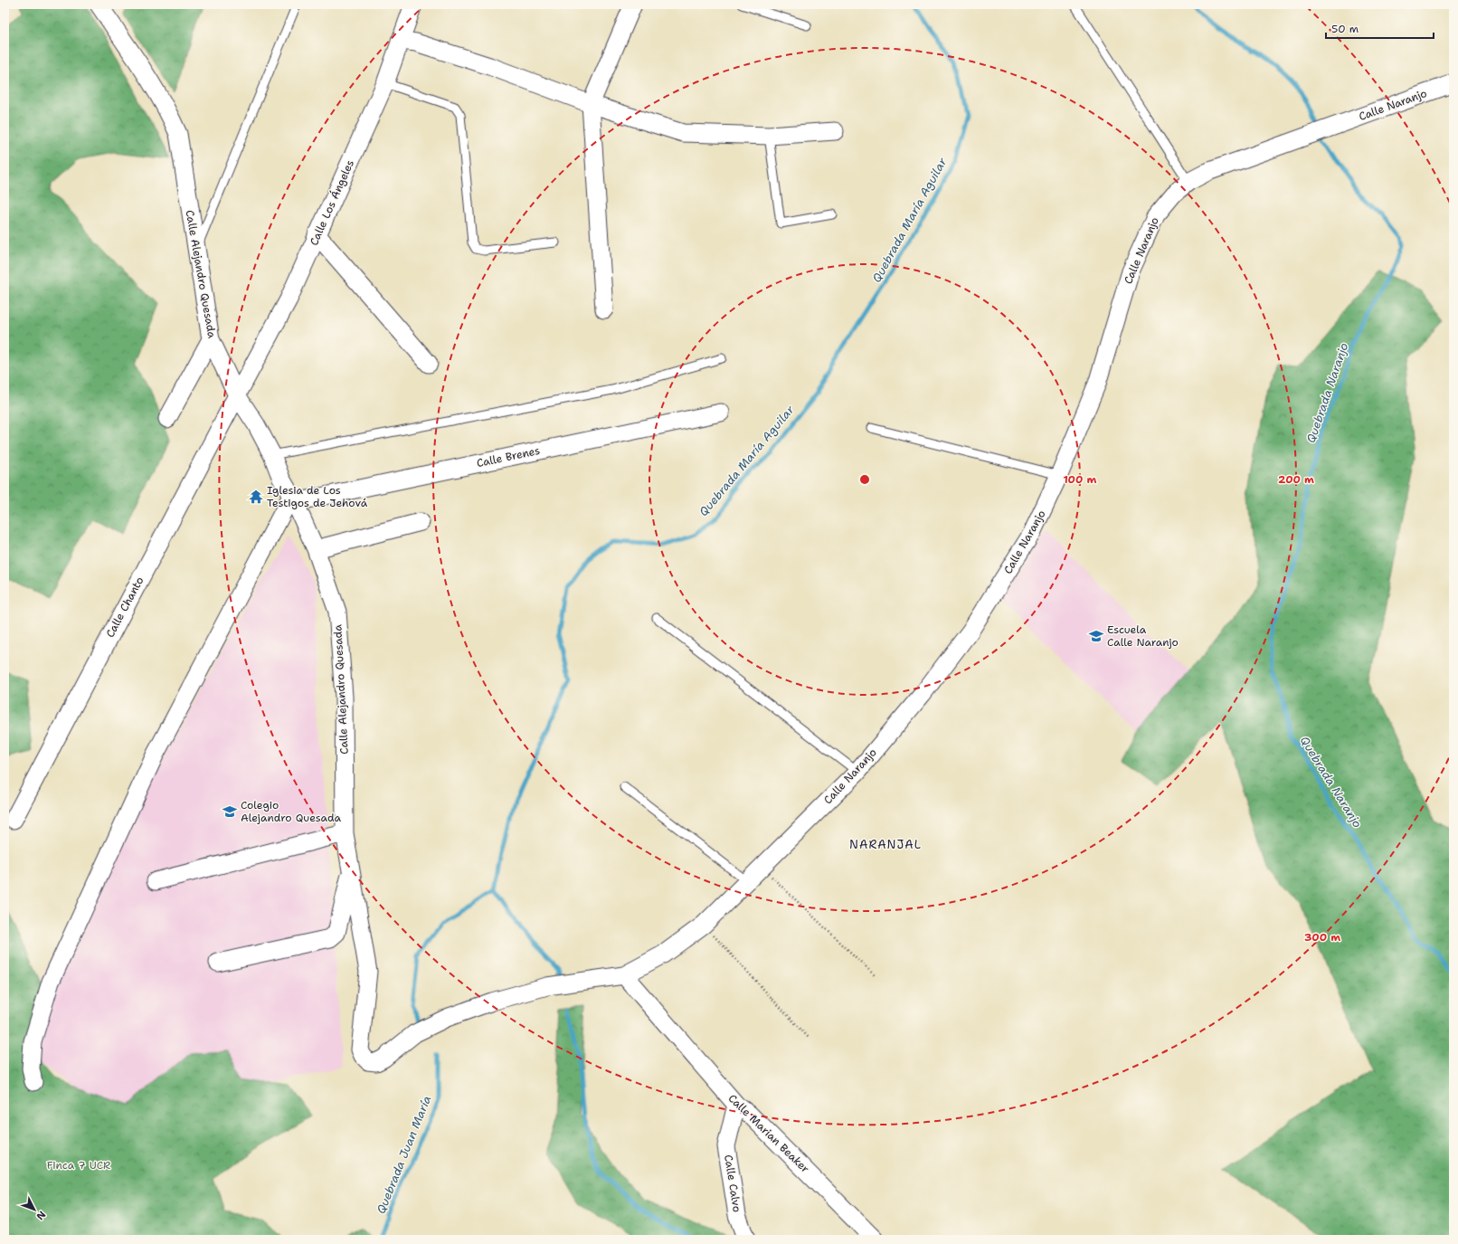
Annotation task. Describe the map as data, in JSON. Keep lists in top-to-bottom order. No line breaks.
{"streets":{"street":["Calle Naranjo","Calle Los Ángeles","Calle Alejandro Quesada","Calle Brenes","Calle Chanto","Calle Marian Beaker","Calle Calvo"]},"crossings":[["Calle Naranjo","Calle Alejandro Quesada"],["Calle Naranjo","Calle Marian Beaker"],["Calle Los Ángeles","Calle Alejandro Quesada"],["Calle Los Ángeles","Calle Chanto"],["Calle Alejandro Quesada","Calle Brenes"],["Calle Alejandro Quesada","Calle Chanto"],["Calle Alejandro Quesada","Calle Marian Beaker"],["Calle Marian Beaker","Calle Calvo"]],"districts":["NARANJAL"],"water":["Quebrada María Aguilar","Quebrada Naranjo","Quebrada Juan María"],"parks":["Finca 7 UCR"],"places":{"temple":["Iglesia de Los Testigos de Jehová"],"school or university":["Escuela Calle Naranjo","Colegio Alejandro Quesada"]},"scale_bar":"50 m","north":"bottom right","rings":["100 m","200 m","300 m"]}
